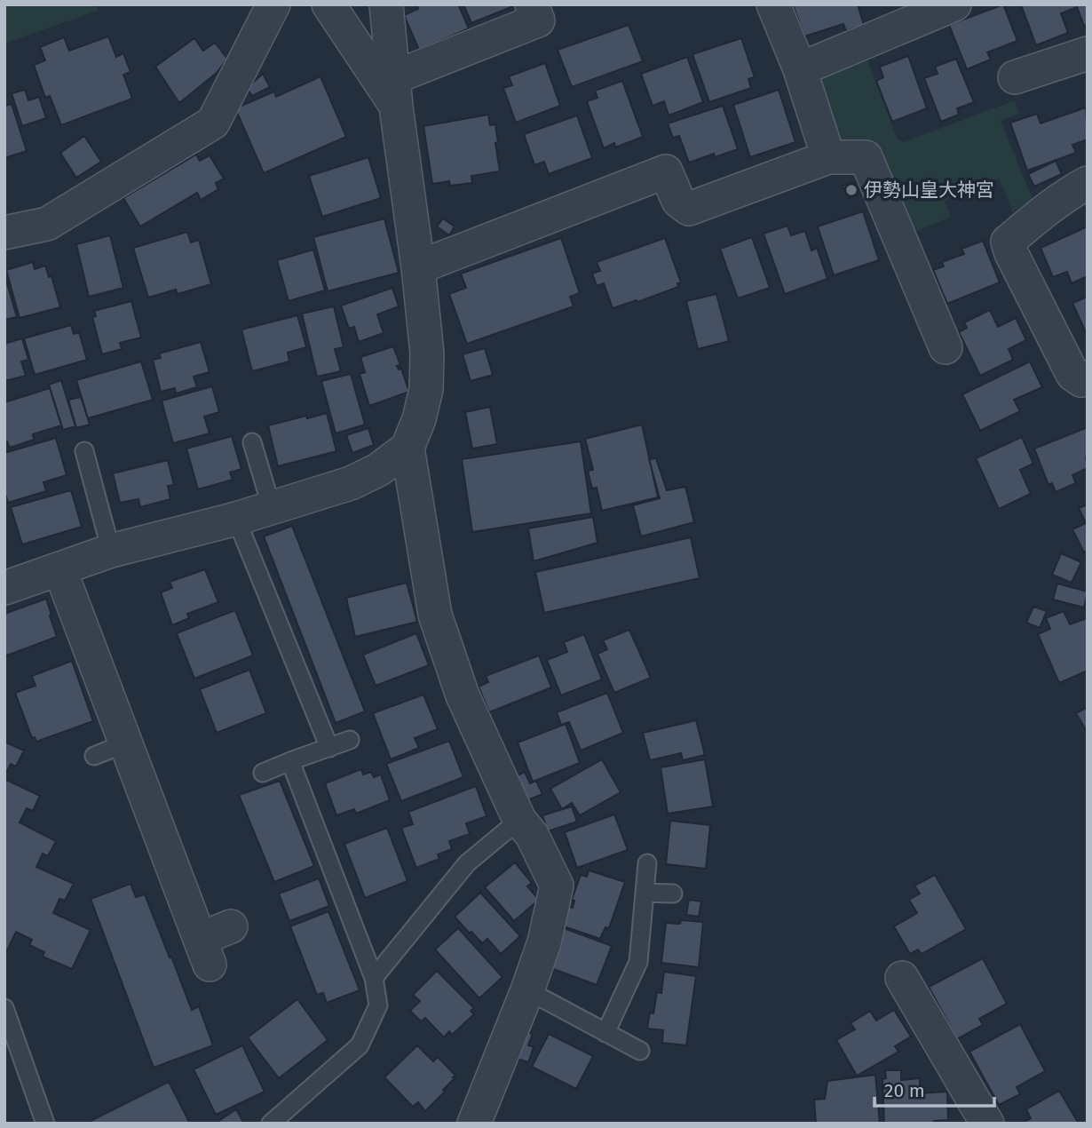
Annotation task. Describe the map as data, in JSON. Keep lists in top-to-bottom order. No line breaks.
{"places":["伊勢山皇大神宮"],"scale_bar":"20 m"}
